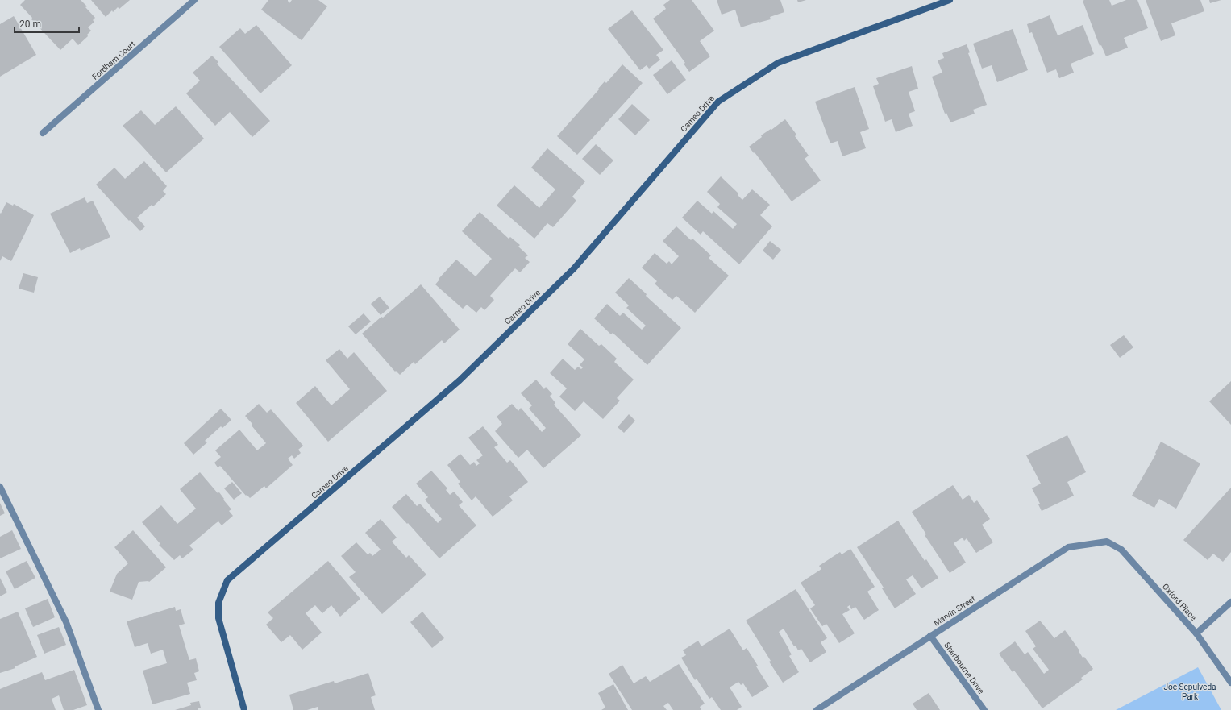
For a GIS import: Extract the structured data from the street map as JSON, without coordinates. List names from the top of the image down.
{
  "streets": {
    "street": [
      "Fordham Court",
      "Cameo Drive",
      "Oxford Place",
      "Marvin Street",
      "Sherbourne Drive"
    ]
  },
  "crossings": [
    ["Oxford Place", "Marvin Street"],
    ["Marvin Street", "Sherbourne Drive"]
  ],
  "parks": ["Joe Sepulveda Park"],
  "scale_bar": "20 m"
}
